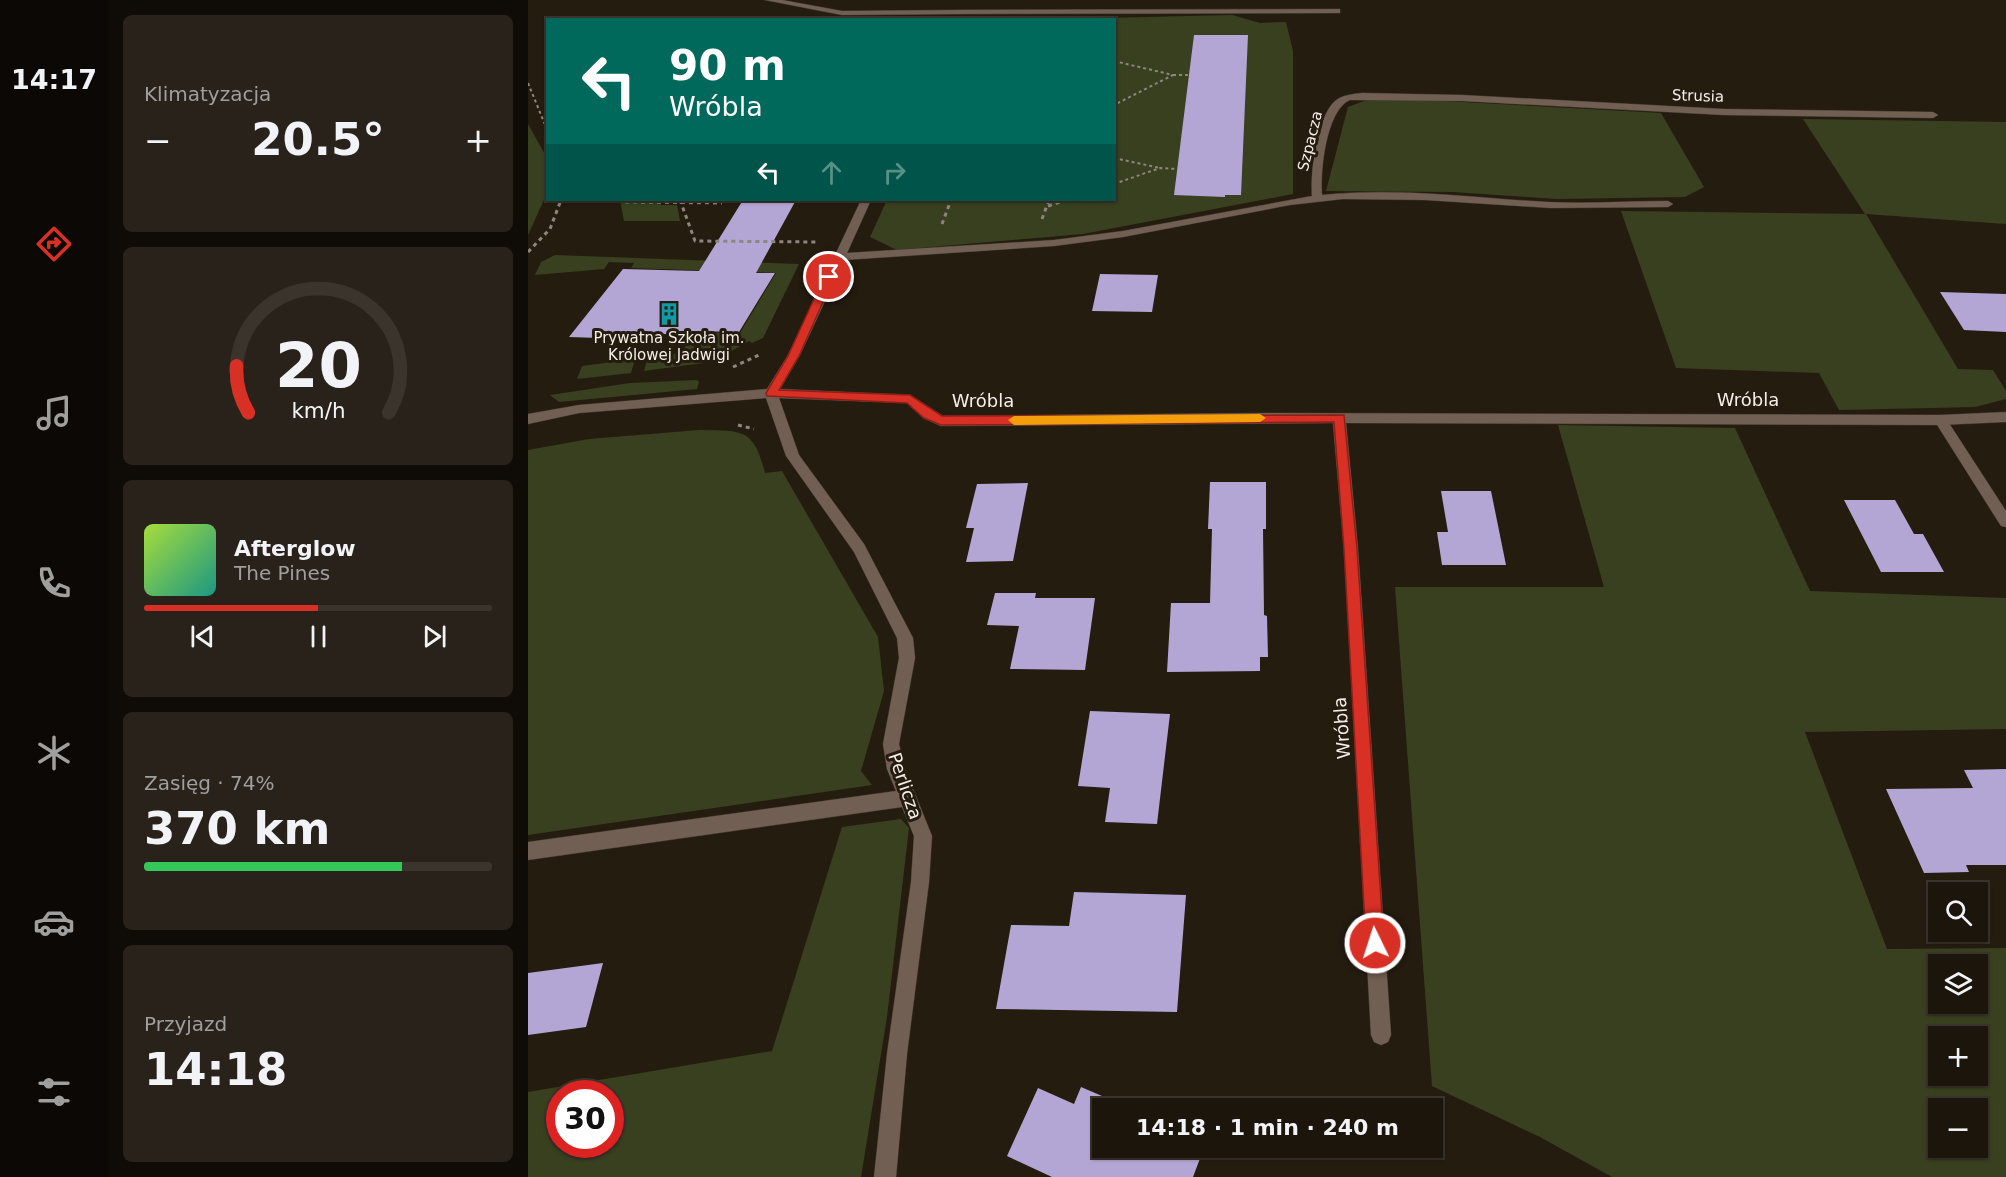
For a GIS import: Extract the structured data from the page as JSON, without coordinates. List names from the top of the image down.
{
  "streets": {
    "street": [
      "Strusia",
      "Szpacza",
      "Wróbla",
      "Perlicza"
    ]
  },
  "crossings": [
    ["Strusia", "Szpacza"],
    ["Wróbla", "Perlicza"]
  ],
  "places": {
    "building": ["Prywatna Szkoła im. Królowej Jadwigi"]
  },
  "page": {
    "tabs": "14:17",
    "tile": [
      "Klimatyzacja",
      ["Zasięg · 74%", "370 km"],
      ["Przyjazd", "14:18"]
    ],
    "turn": ["90 m", "Wróbla"],
    "heat": ["−", "20.5°", "+"],
    "song": ["Afterglow", "The Pines"],
    "map_buttons": ["+", "−"],
    "limit": "30",
    "trip": "14:18 · 1 min · 240 m",
    "gauge": ["20", "km/h"]
  }
}
